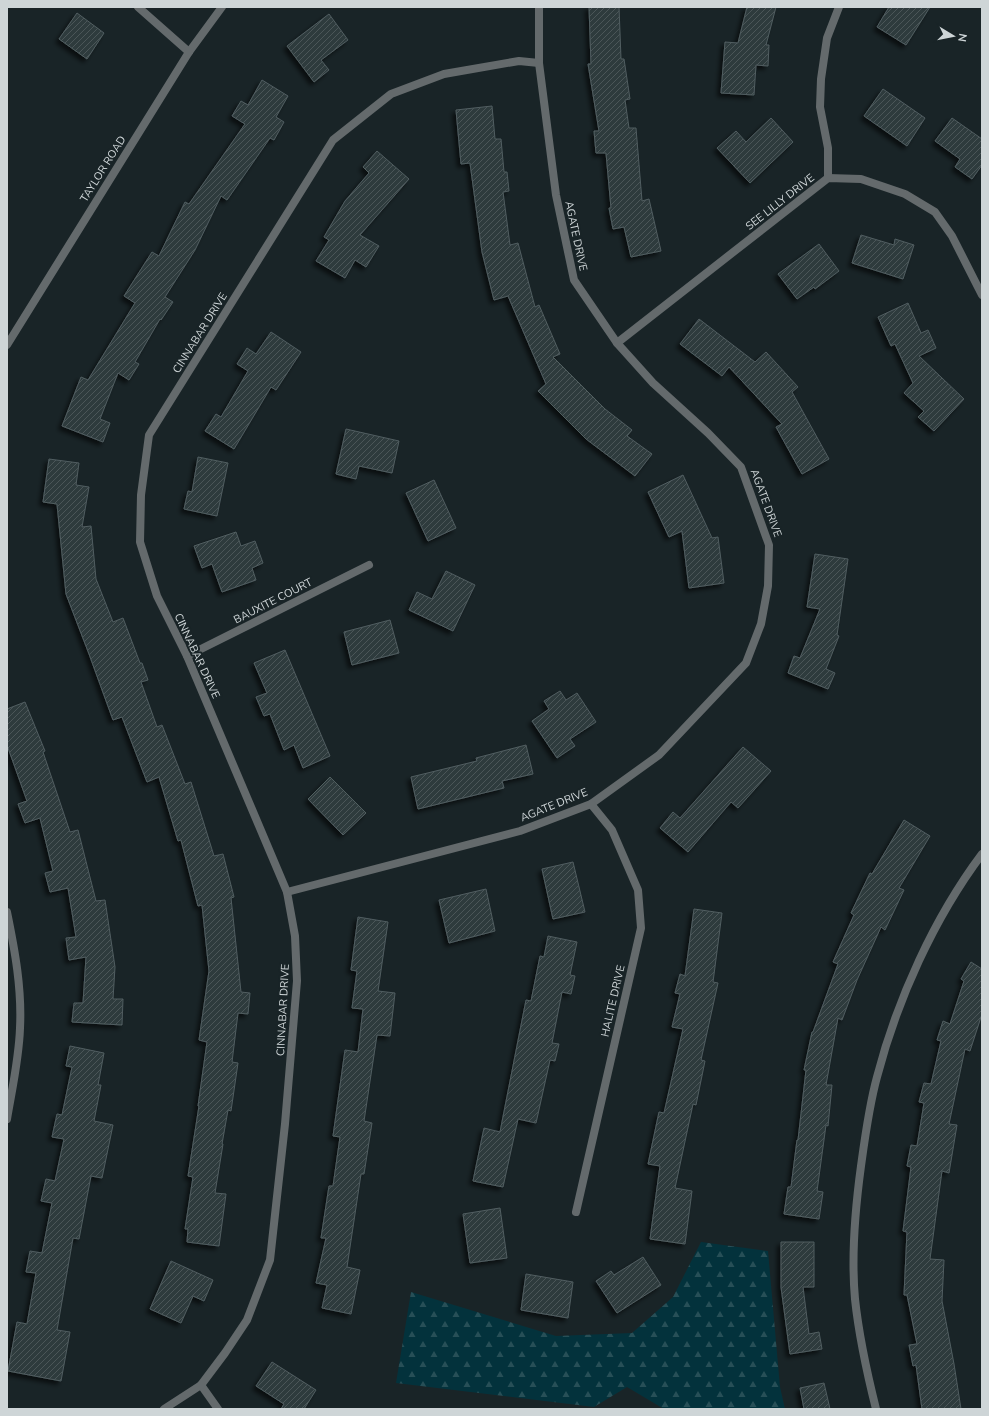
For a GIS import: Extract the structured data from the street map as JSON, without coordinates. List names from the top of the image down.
{
  "streets": {
    "street": [
      "TAYLOR ROAD",
      "SEE LILLY DRIVE",
      "AGATE DRIVE",
      "CINNABAR DRIVE",
      "BAUXITE COURT",
      "HALITE DRIVE"
    ]
  },
  "crossings": [
    ["SEE LILLY DRIVE", "AGATE DRIVE"],
    ["AGATE DRIVE", "CINNABAR DRIVE"],
    ["AGATE DRIVE", "HALITE DRIVE"],
    ["CINNABAR DRIVE", "BAUXITE COURT"]
  ],
  "north": "right"
}
